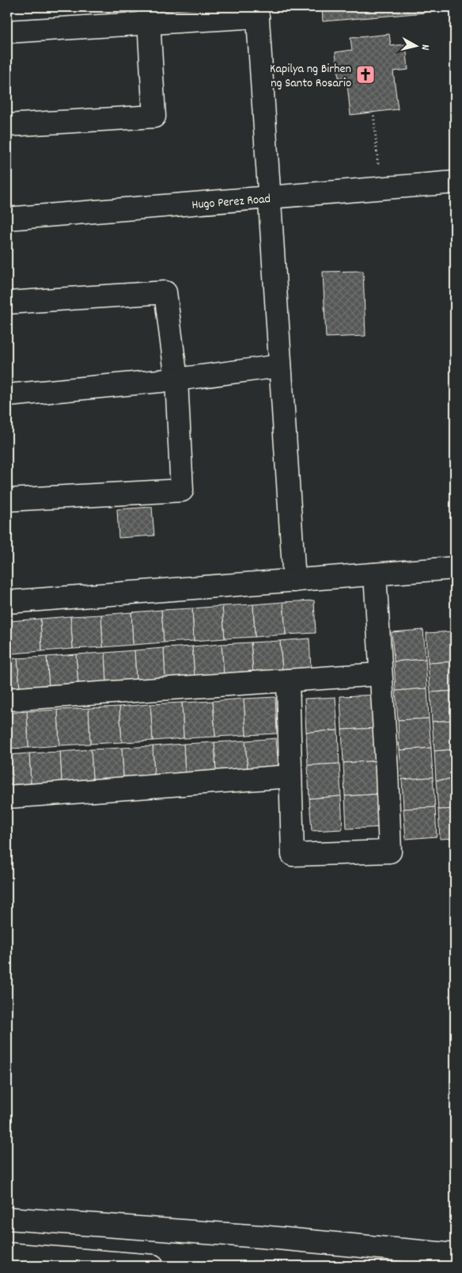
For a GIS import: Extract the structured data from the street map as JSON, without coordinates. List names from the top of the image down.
{
  "streets": {
    "street": ["Hugo Perez Road"]
  },
  "places": {
    "church": ["Kapilya ng Birhen ng Santo Rosario"]
  },
  "north": "right"
}
